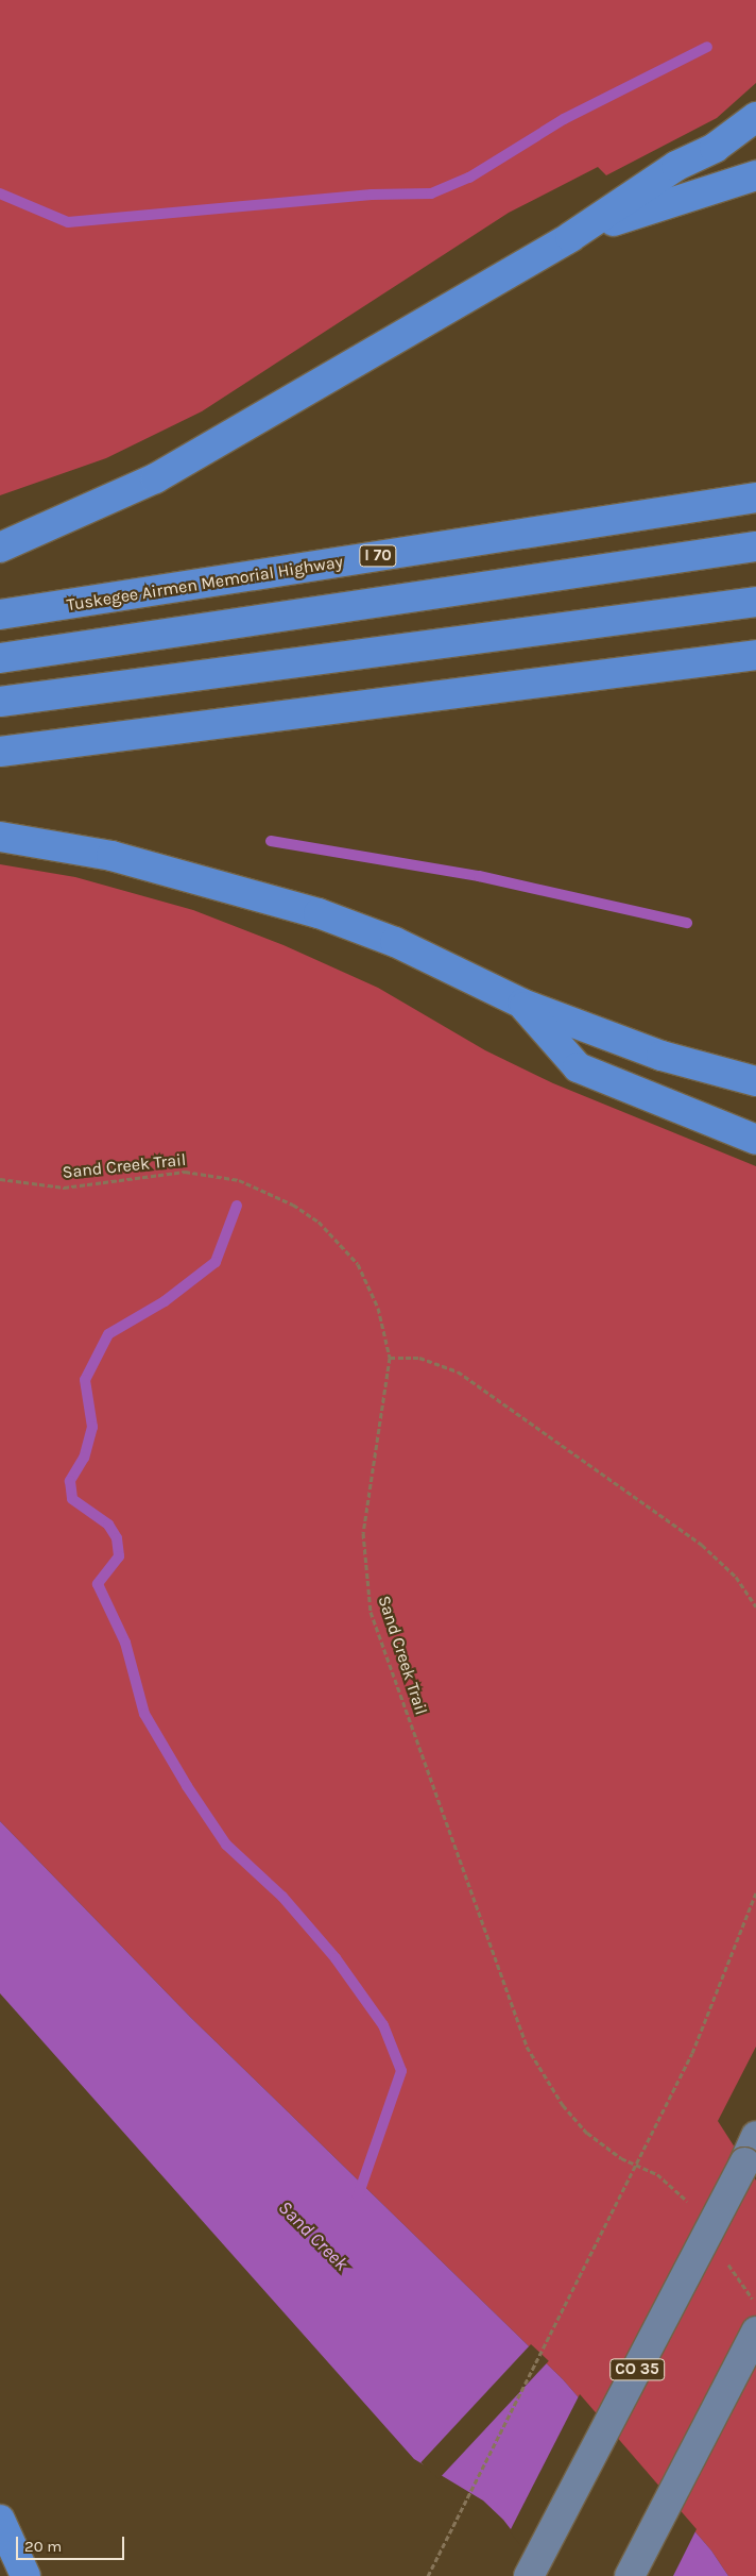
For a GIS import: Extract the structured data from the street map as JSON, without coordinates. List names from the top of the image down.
{
  "streets": {
    "highway": ["I 70", "Tuskegee Airmen Memorial Highway"],
    "main road": ["CO 35"],
    "path": ["Sand Creek Trail"]
  },
  "water": ["Sand Creek"],
  "scale_bar": "20 m"
}
